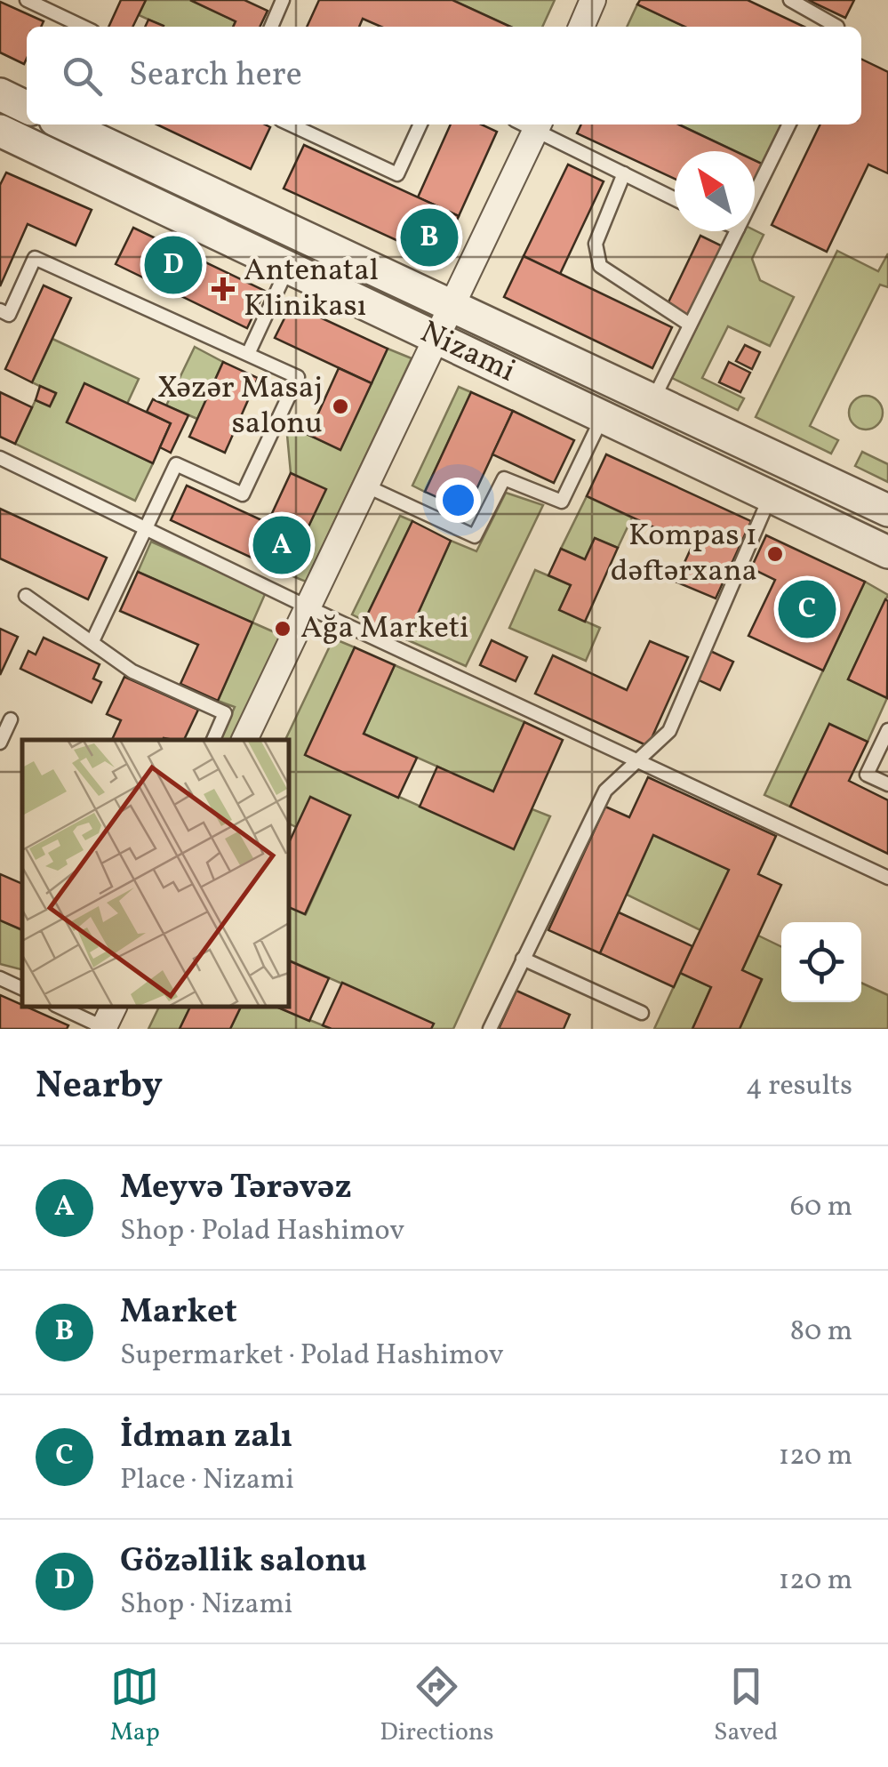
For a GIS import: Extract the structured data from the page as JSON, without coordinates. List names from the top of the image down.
{
  "streets": {
    "street": ["Nizami"]
  },
  "places": {
    "health": ["Antenatal Klinikası"],
    "other": ["Xəzər Masaj salonu", "Kompas 1 dəftərxana", "Ağa Marketi"]
  },
  "north": "top left",
  "page": {
    "search": "Search here",
    "pins": [
      "B",
      "D",
      "A",
      "C"
    ],
    "heading": ["Nearby", "4 results"],
    "list": [
      {
        "mark": "A",
        "name": "Meyvə Tərəvəz",
        "note": "Shop · Polad Hashimov",
        "value": "60 m"
      },
      {
        "mark": "B",
        "name": "Market",
        "note": "Supermarket · Polad Hashimov",
        "value": "80 m"
      },
      {
        "mark": "C",
        "name": "İdman zalı",
        "note": "Place · Nizami",
        "value": "120 m"
      },
      {
        "mark": "D",
        "name": "Gözəllik salonu",
        "note": "Shop · Nizami",
        "value": "120 m"
      }
    ],
    "nav": ["Map", "Directions", "Saved"]
  }
}
